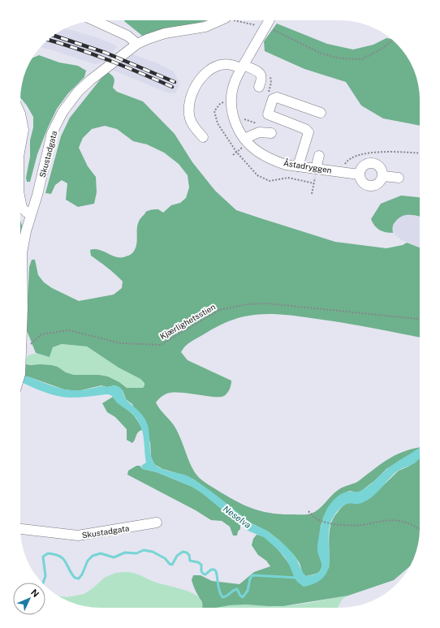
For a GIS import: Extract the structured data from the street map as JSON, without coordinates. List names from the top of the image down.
{
  "streets": {
    "street": ["Skustadgata", "Åstadryggen"],
    "path": ["Kjærlighetsstien"]
  },
  "crossings": [
    ["Skustadgata", "Kjærlighetsstien"]
  ],
  "water": ["Neselva"],
  "north": "top right"
}
